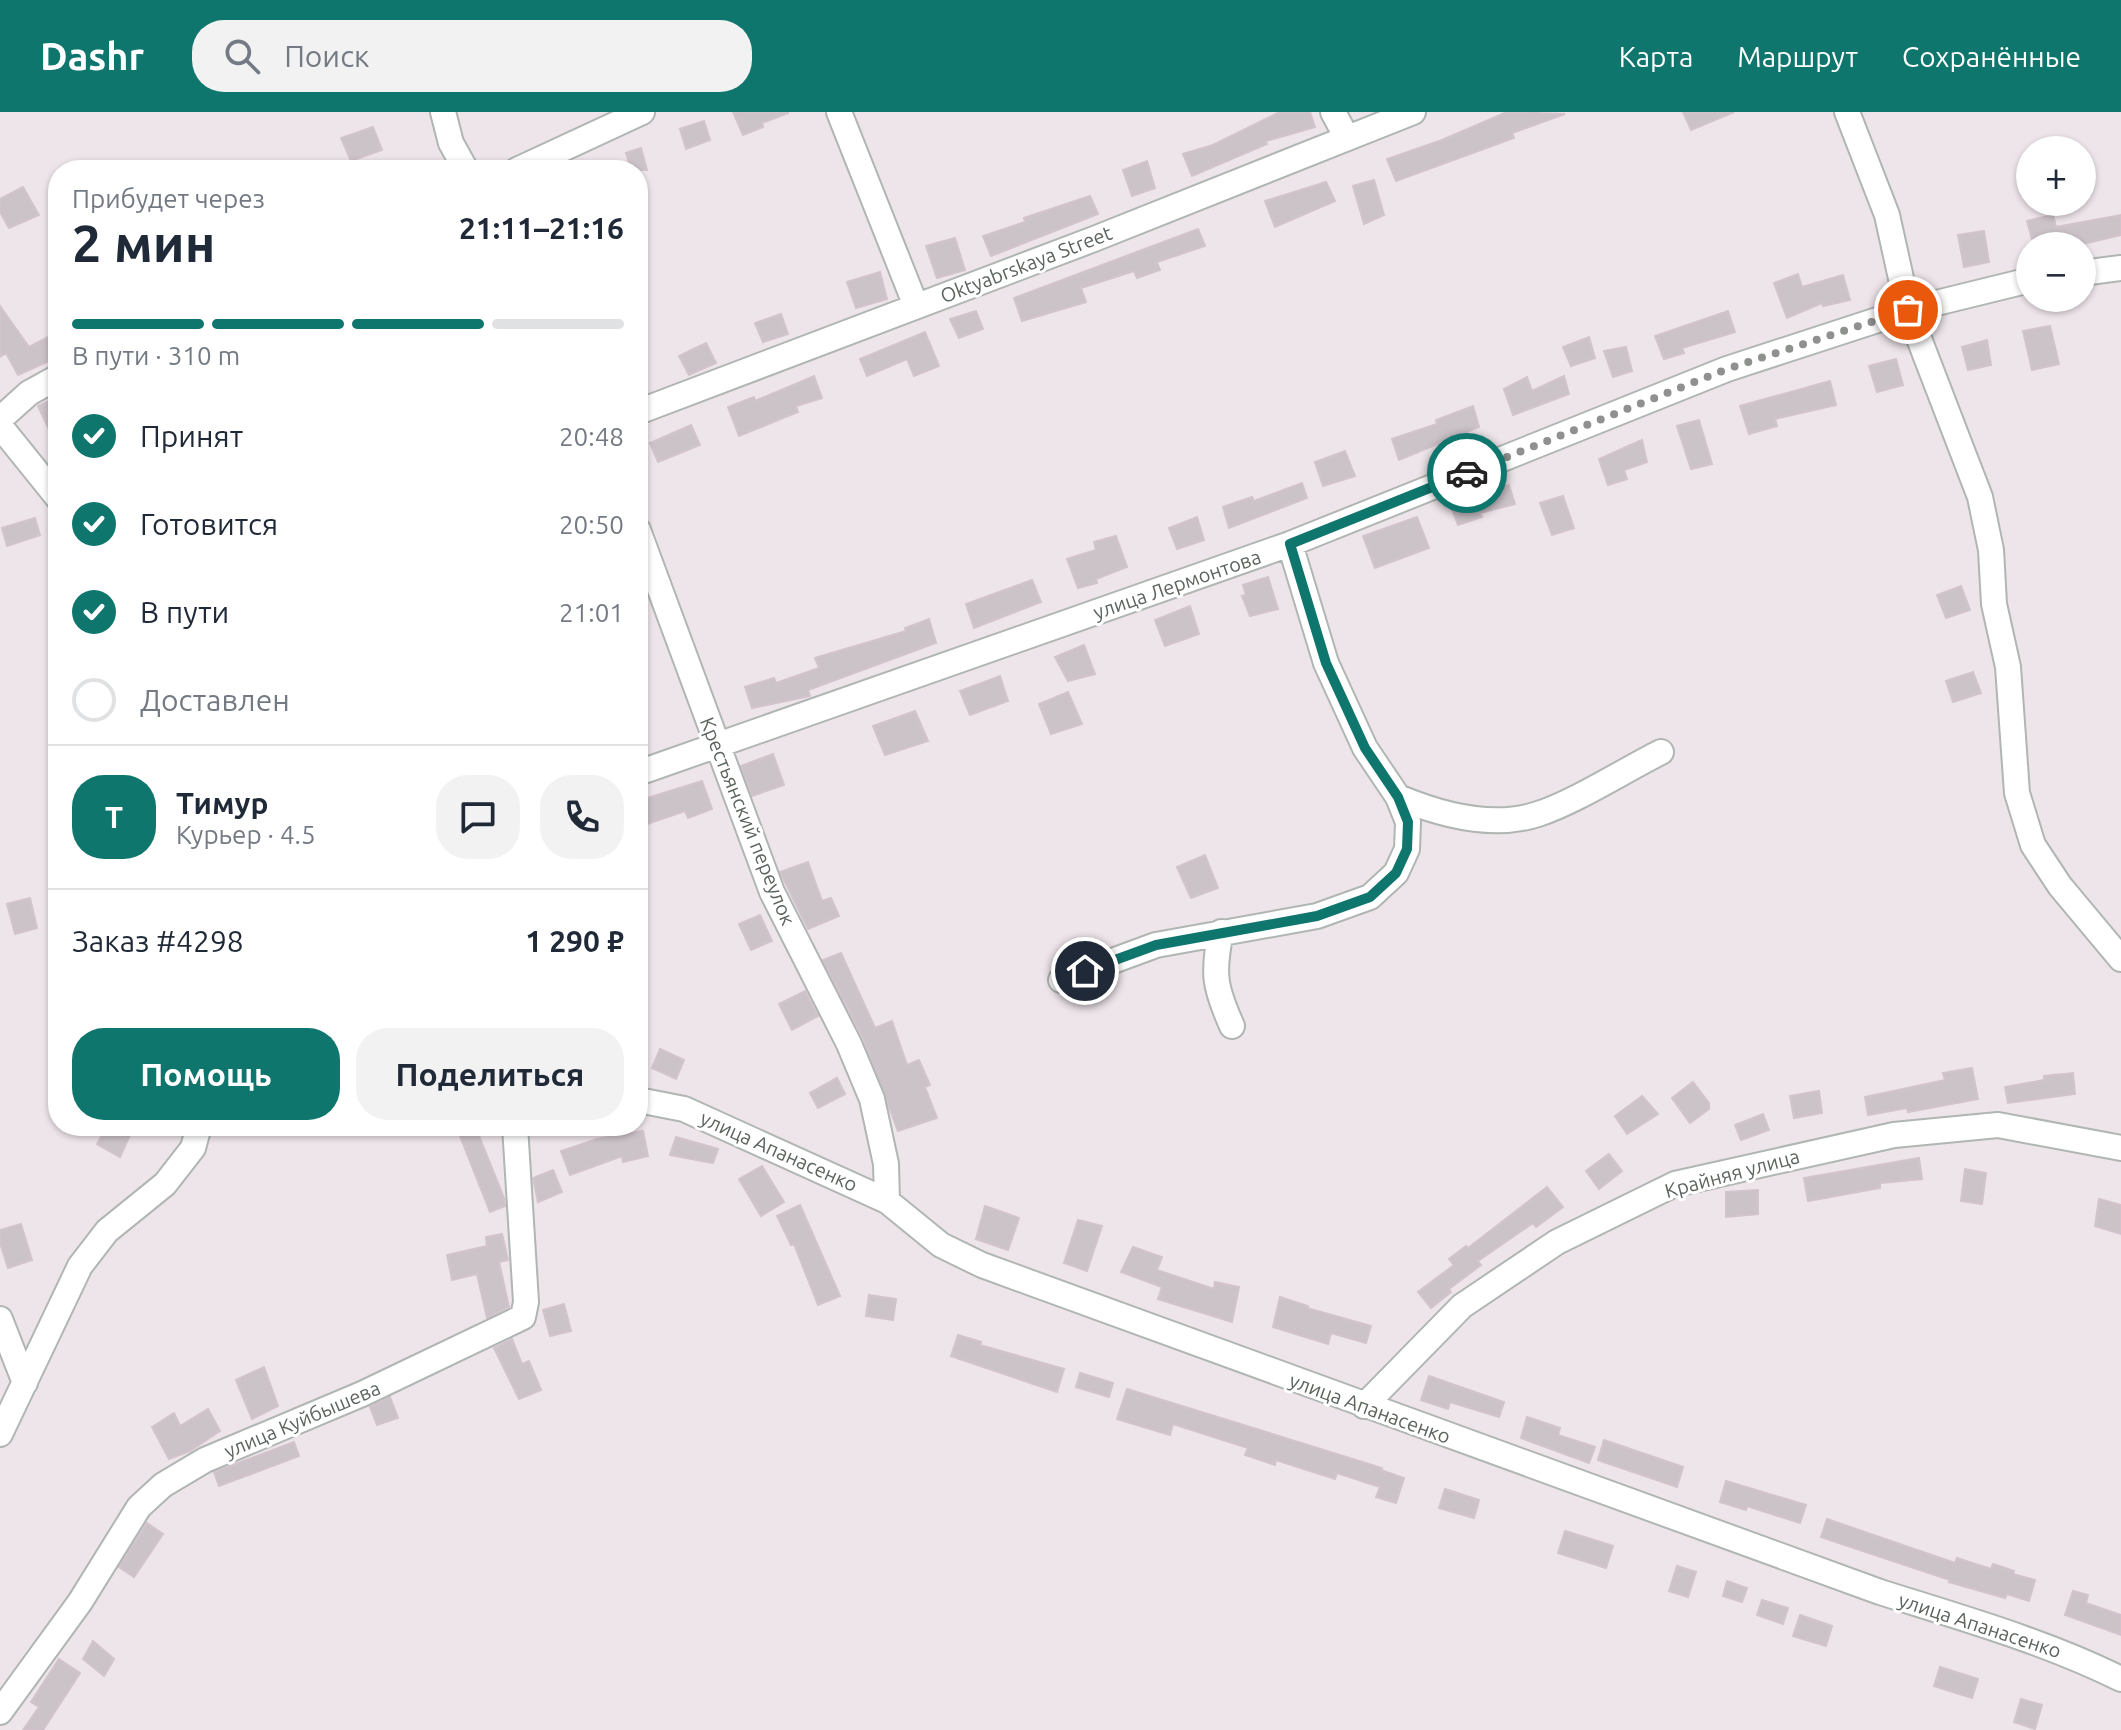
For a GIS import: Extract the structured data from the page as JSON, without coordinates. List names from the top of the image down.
{
  "streets": {
    "street": [
      "Oktyabrskaya Street",
      "улица Лермонтова",
      "Крестьянский переулок",
      "улица Апанасенко",
      "Крайняя улица",
      "улица Куйбышева"
    ]
  },
  "crossings": [
    ["улица Лермонтова", "Крестьянский переулок"],
    ["Крестьянский переулок", "улица Апанасенко"],
    ["улица Апанасенко", "Крайняя улица"]
  ],
  "page": {
    "header": "Dashr",
    "search": "Поиск",
    "nav": ["Карта", "Маршрут", "Сохранённые"],
    "map_buttons": ["+", "−"],
    "heading": ["2 мин", "Прибудет через", "21:11–21:16"],
    "panel": [
      "Тимур",
      "Курьер · 4.5",
      "Заказ #4298",
      "1 290 ₽"
    ],
    "bar": "В пути · 310 m",
    "list": [
      ["Принят", "20:48"],
      ["Готовится", "20:50"],
      ["В пути", "21:01"],
      "Доставлен"
    ],
    "round": "Т",
    "buttons": ["Помощь", "Поделиться"]
  }
}
